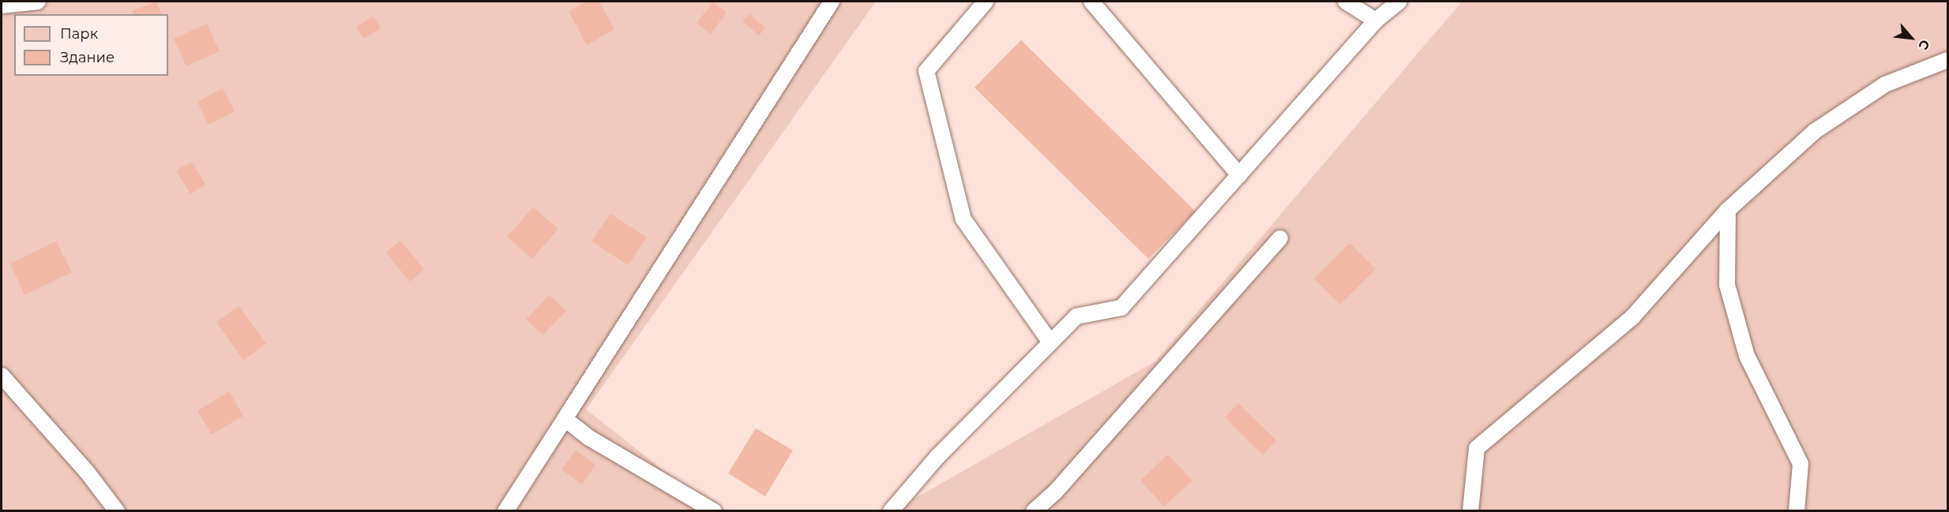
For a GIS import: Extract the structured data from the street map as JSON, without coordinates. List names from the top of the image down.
{
  "legend": ["Парк", "Здание"],
  "north": "bottom right"
}
